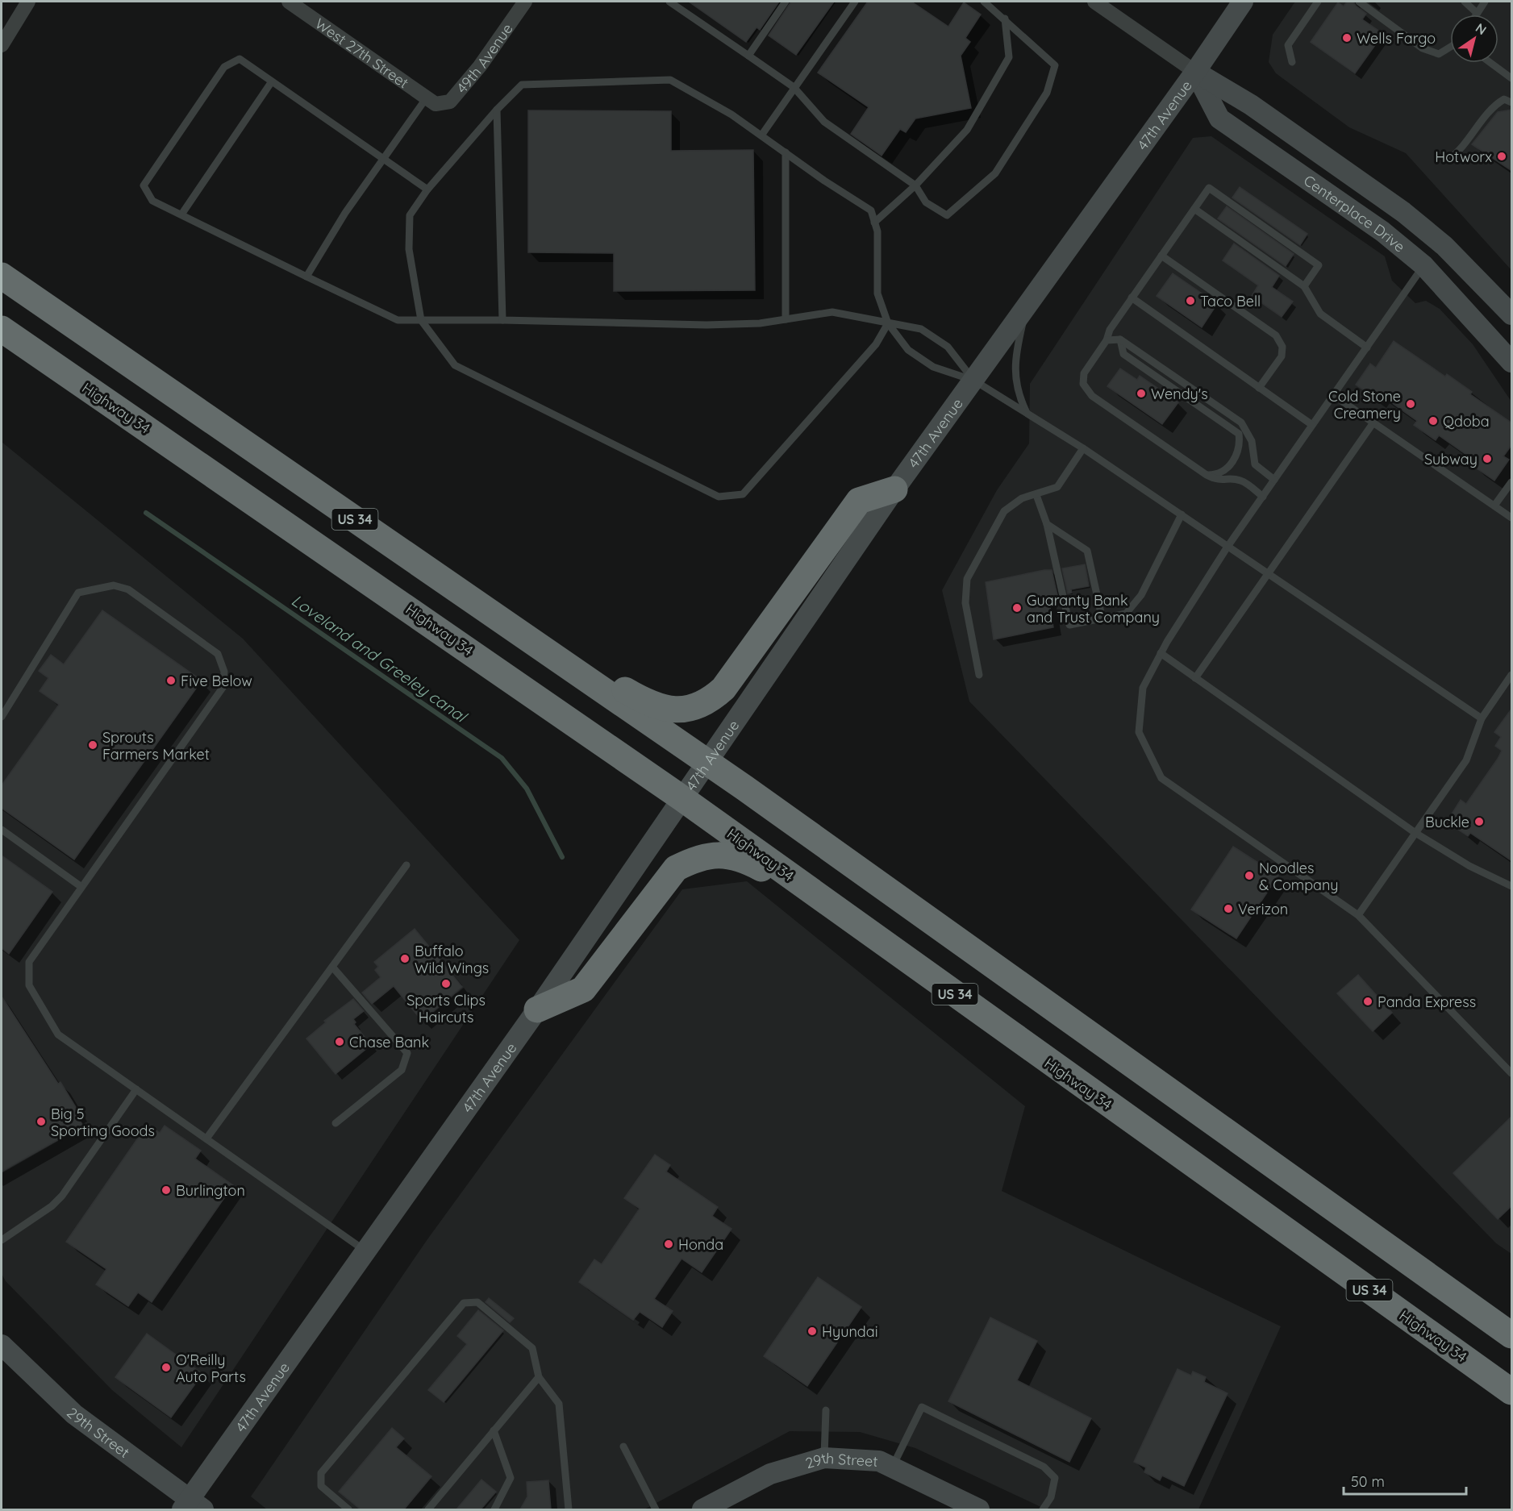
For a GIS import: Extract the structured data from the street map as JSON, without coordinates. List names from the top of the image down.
{
  "streets": {
    "highway": ["Highway 34", "US 34"],
    "main road": ["47th Avenue", "Centerplace Drive", "29th Street"],
    "street": ["West 27th Street", "49th Avenue"]
  },
  "crossings": [
    ["West 27th Street", "49th Avenue"],
    ["47th Avenue", "Centerplace Drive"],
    ["47th Avenue", "Highway 34"],
    ["47th Avenue", "US 34"],
    ["47th Avenue", "29th Street"]
  ],
  "water": ["Loveland and Greeley canal"],
  "places": [
    "Wells Fargo",
    "Hotworx",
    "Taco Bell",
    "Wendy's",
    "Cold Stone Creamery",
    "Qdoba",
    "Subway",
    "Guaranty Bank and Trust Company",
    "Five Below",
    "Sprouts Farmers Market",
    "Buckle",
    "Noodles & Company",
    "Verizon",
    "Buffalo Wild Wings",
    "Sports Clips Haircuts",
    "Panda Express",
    "Chase Bank",
    "Big 5 Sporting Goods",
    "Burlington",
    "Honda",
    "Hyundai",
    "O'Reilly Auto Parts"
  ],
  "scale_bar": "50 m",
  "north": "top right"
}
